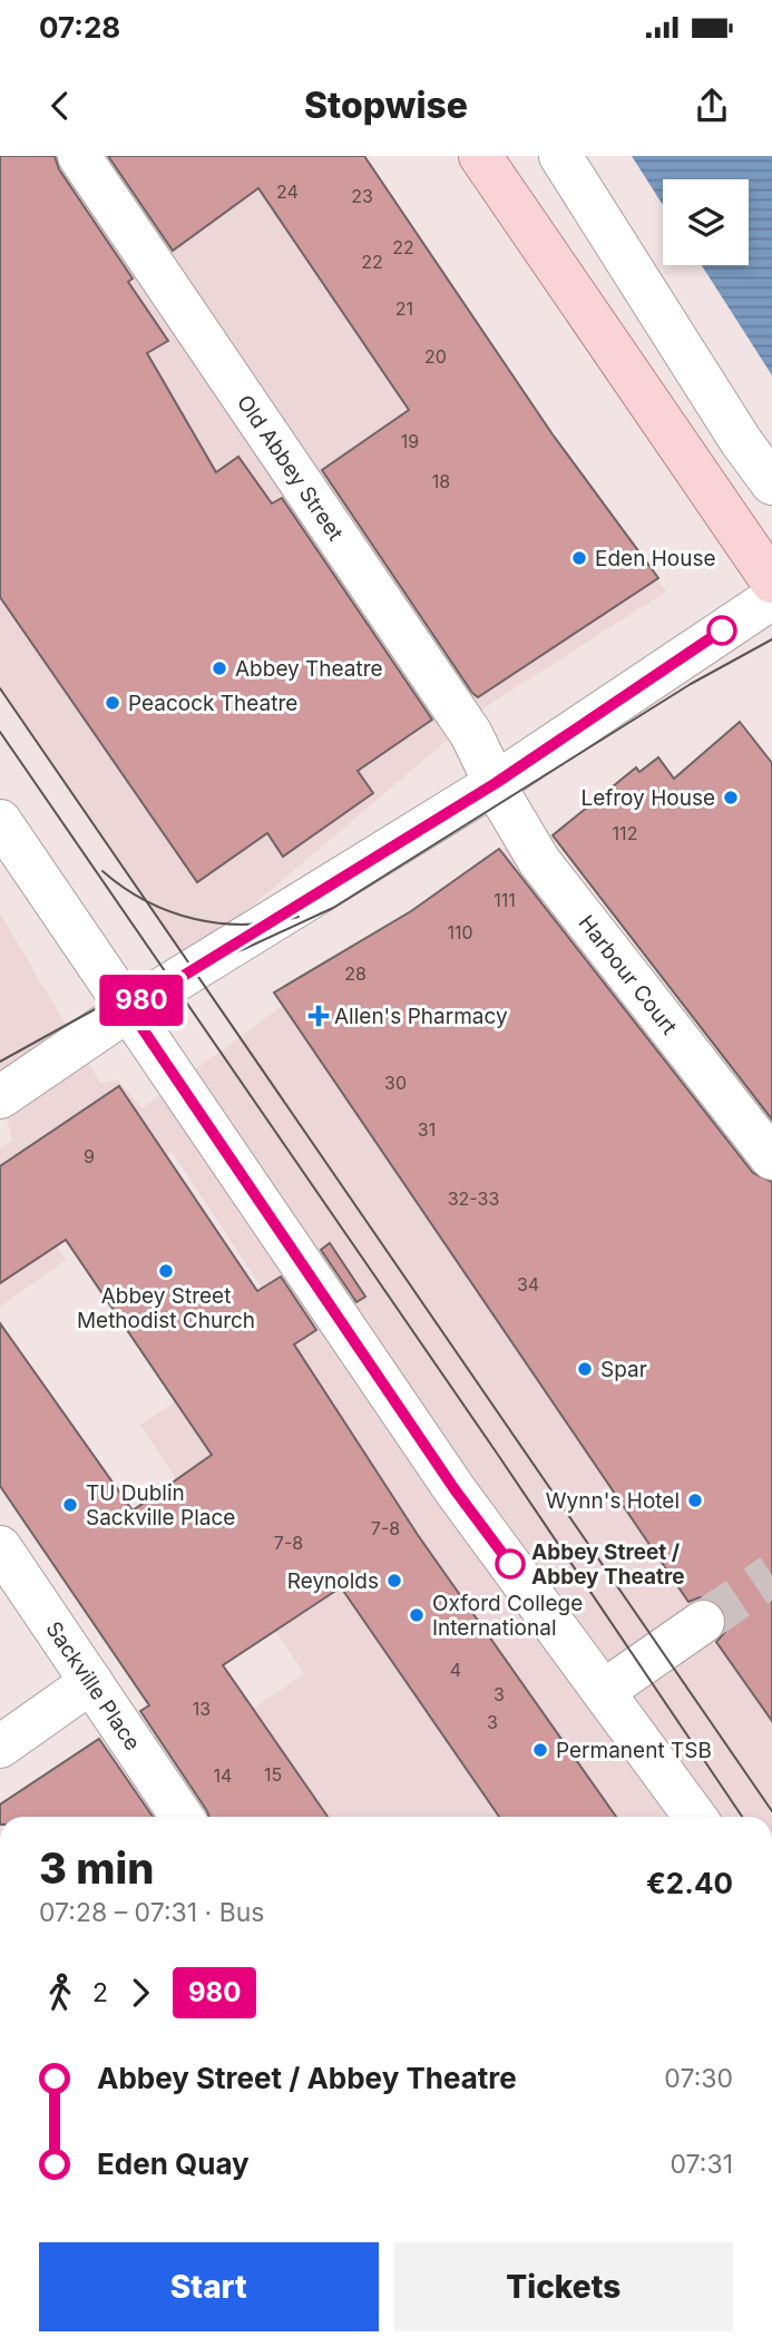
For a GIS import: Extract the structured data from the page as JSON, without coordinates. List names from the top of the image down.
{
  "streets": {
    "street": ["Old Abbey Street", "Harbour Court", "Sackville Place"]
  },
  "crossings": [
    ["Old Abbey Street", "Harbour Court"]
  ],
  "places": {
    "other": [
      "Eden House",
      "Abbey Theatre",
      "Peacock Theatre",
      "Lefroy House",
      "Abbey Street Methodist Church",
      "Spar",
      "Wynn's Hotel",
      "TU Dublin Sackville Place",
      "Abbey Street / Abbey Theatre",
      "Reynolds",
      "Oxford College International",
      "Permanent TSB"
    ],
    "health": ["Allen's Pharmacy"]
  },
  "lines": ["bus line 980"],
  "house_numbers": [
    "24",
    "23",
    "22",
    "22",
    "21",
    "20",
    "19",
    "18",
    "112",
    "111",
    "110",
    "28",
    "30",
    "31",
    "9",
    "32-33",
    "34",
    "7-8",
    "7-8",
    "4",
    "3",
    "13",
    "3",
    "15",
    "14"
  ],
  "page": {
    "status": "07:28",
    "header": "Stopwise",
    "on_map": "980",
    "heading": ["3 min", "07:28 – 07:31 · Bus", "€2.40"],
    "legs": ["2", "980"],
    "list": [
      {
        "name": "Abbey Street / Abbey Theatre",
        "value": "07:30"
      },
      {
        "name": "Eden Quay",
        "value": "07:31"
      }
    ],
    "buttons": ["Start", "Tickets"]
  }
}
